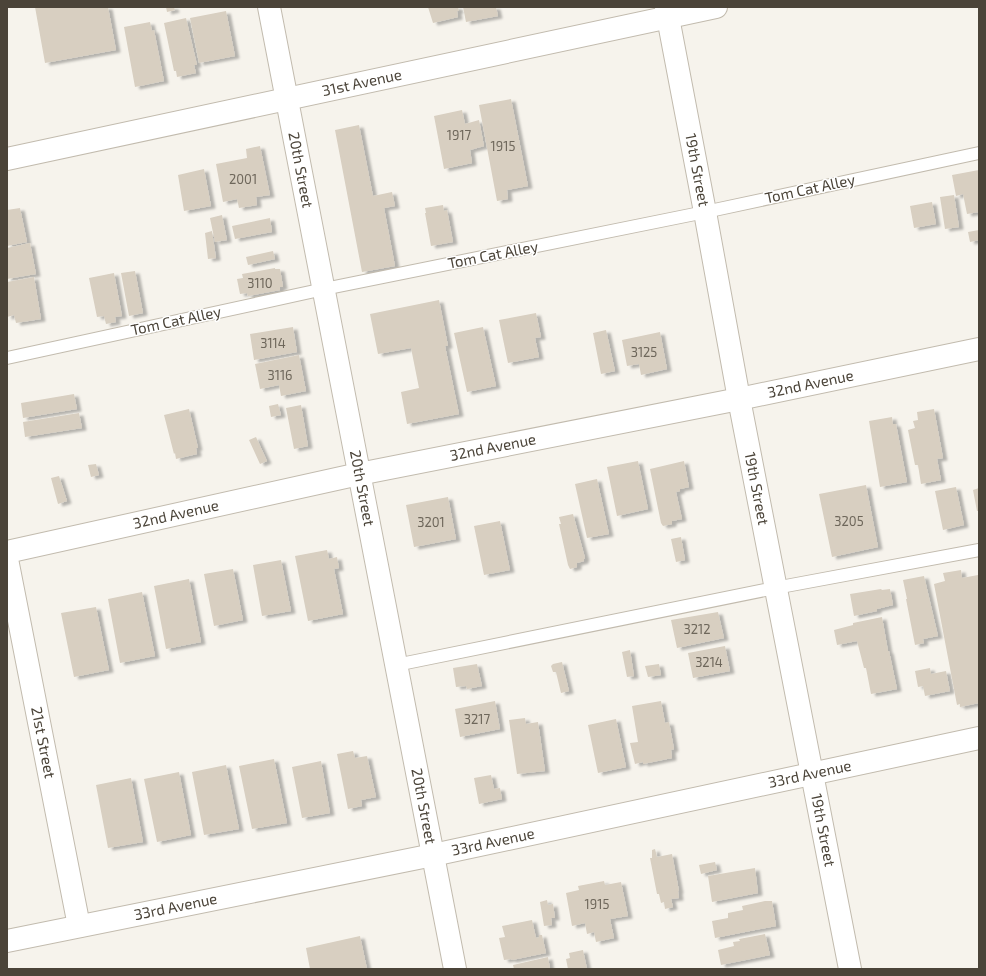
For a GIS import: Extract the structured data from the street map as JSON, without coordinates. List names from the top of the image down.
{
  "streets": {
    "street": [
      "31st Avenue",
      "20th Street",
      "19th Street",
      "32nd Avenue",
      "21st Street",
      "33rd Avenue"
    ],
    "lane": ["Tom Cat Alley"]
  },
  "crossings": [
    ["31st Avenue", "20th Street"],
    ["31st Avenue", "19th Street"],
    ["20th Street", "Tom Cat Alley"],
    ["20th Street", "32nd Avenue"],
    ["20th Street", "33rd Avenue"],
    ["19th Street", "Tom Cat Alley"],
    ["19th Street", "32nd Avenue"],
    ["19th Street", "33rd Avenue"],
    ["21st Street", "33rd Avenue"]
  ],
  "house_numbers": [
    "1917",
    "1915",
    "2001",
    "3110",
    "3114",
    "3125",
    "3116",
    "3205",
    "3201",
    "3212",
    "3214",
    "3217",
    "1915"
  ]
}
